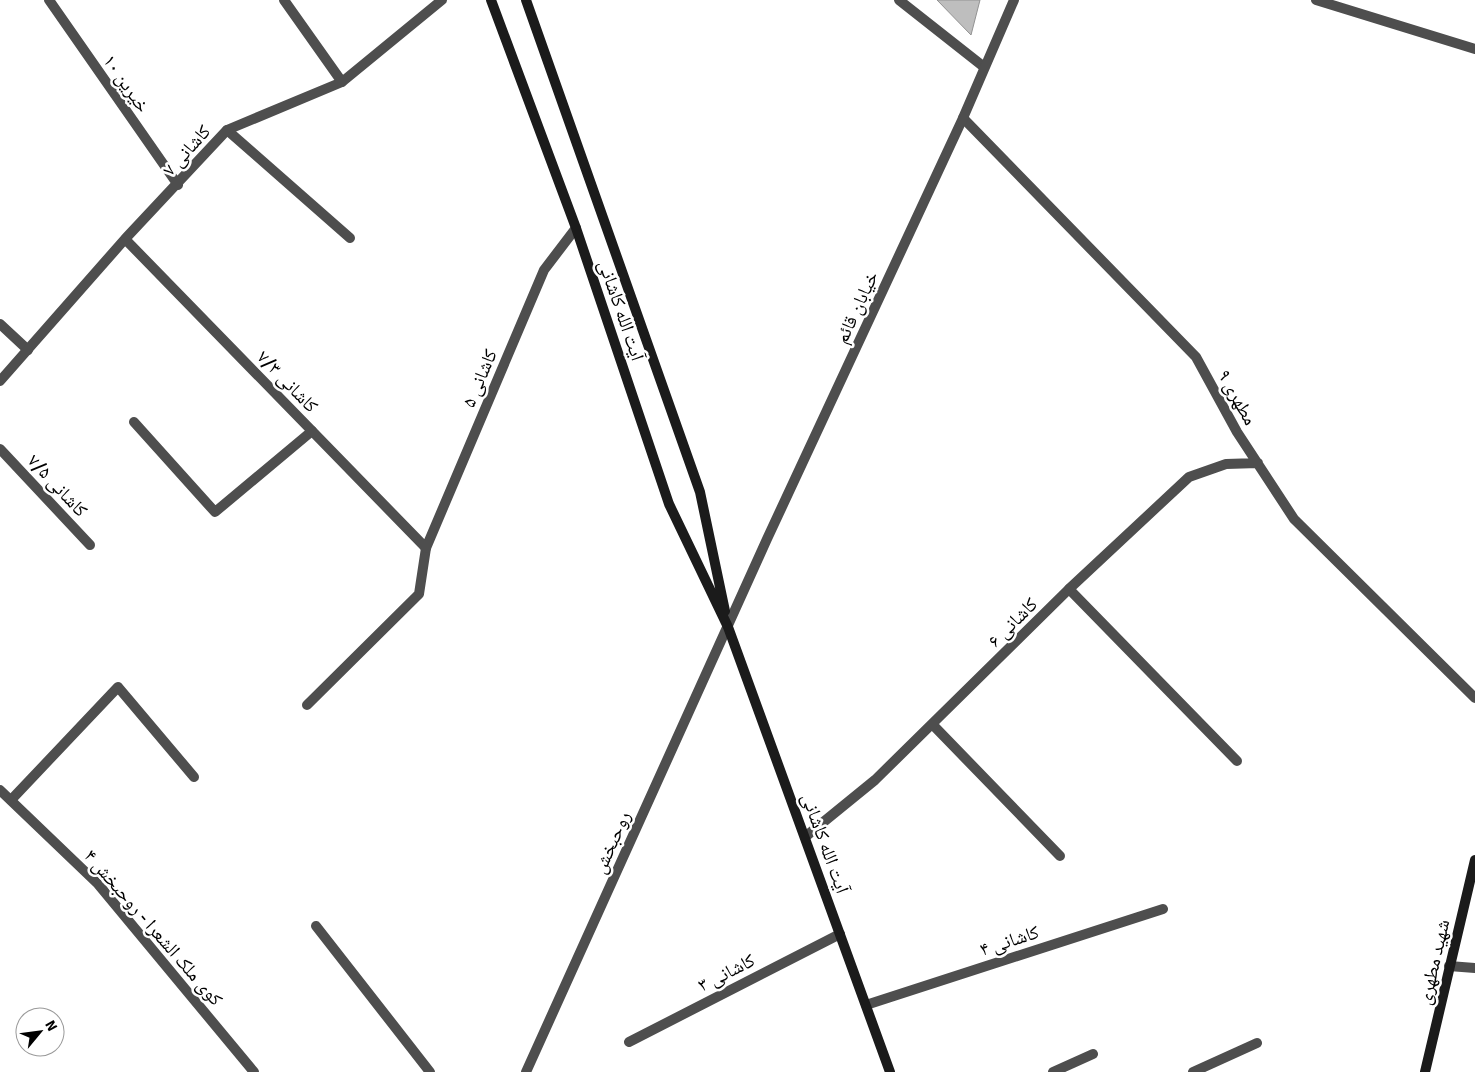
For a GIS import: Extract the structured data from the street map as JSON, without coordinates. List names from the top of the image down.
{
  "streets": {
    "main road": ["آیت الله کاشانی", "شهید مطهری"],
    "street": [
      "خیرین ۱۰",
      "کاشانی ۷",
      "خیابان قائم",
      "کاشانی ۵",
      "کاشانی ۷/۳",
      "مطهری ۹",
      "کاشانی ۷/۵",
      "کاشانی ۶",
      "روحبخش",
      "کوی ملک الشعرا - روحبخش ۴",
      "کاشانی ۴",
      "کاشانی ۳"
    ]
  },
  "crossings": [
    ["خیرین ۱۰", "کاشانی ۷"],
    ["کاشانی ۷", "کاشانی ۷/۳"],
    ["خیابان قائم", "آیت الله کاشانی"],
    ["خیابان قائم", "مطهری ۹"],
    ["خیابان قائم", "روحبخش"],
    ["آیت الله کاشانی", "کاشانی ۵"],
    ["آیت الله کاشانی", "کاشانی ۶"],
    ["آیت الله کاشانی", "روحبخش"],
    ["آیت الله کاشانی", "کاشانی ۴"],
    ["آیت الله کاشانی", "کاشانی ۳"],
    ["کاشانی ۵", "کاشانی ۷/۳"],
    ["مطهری ۹", "کاشانی ۶"]
  ],
  "north": "top right"
}
